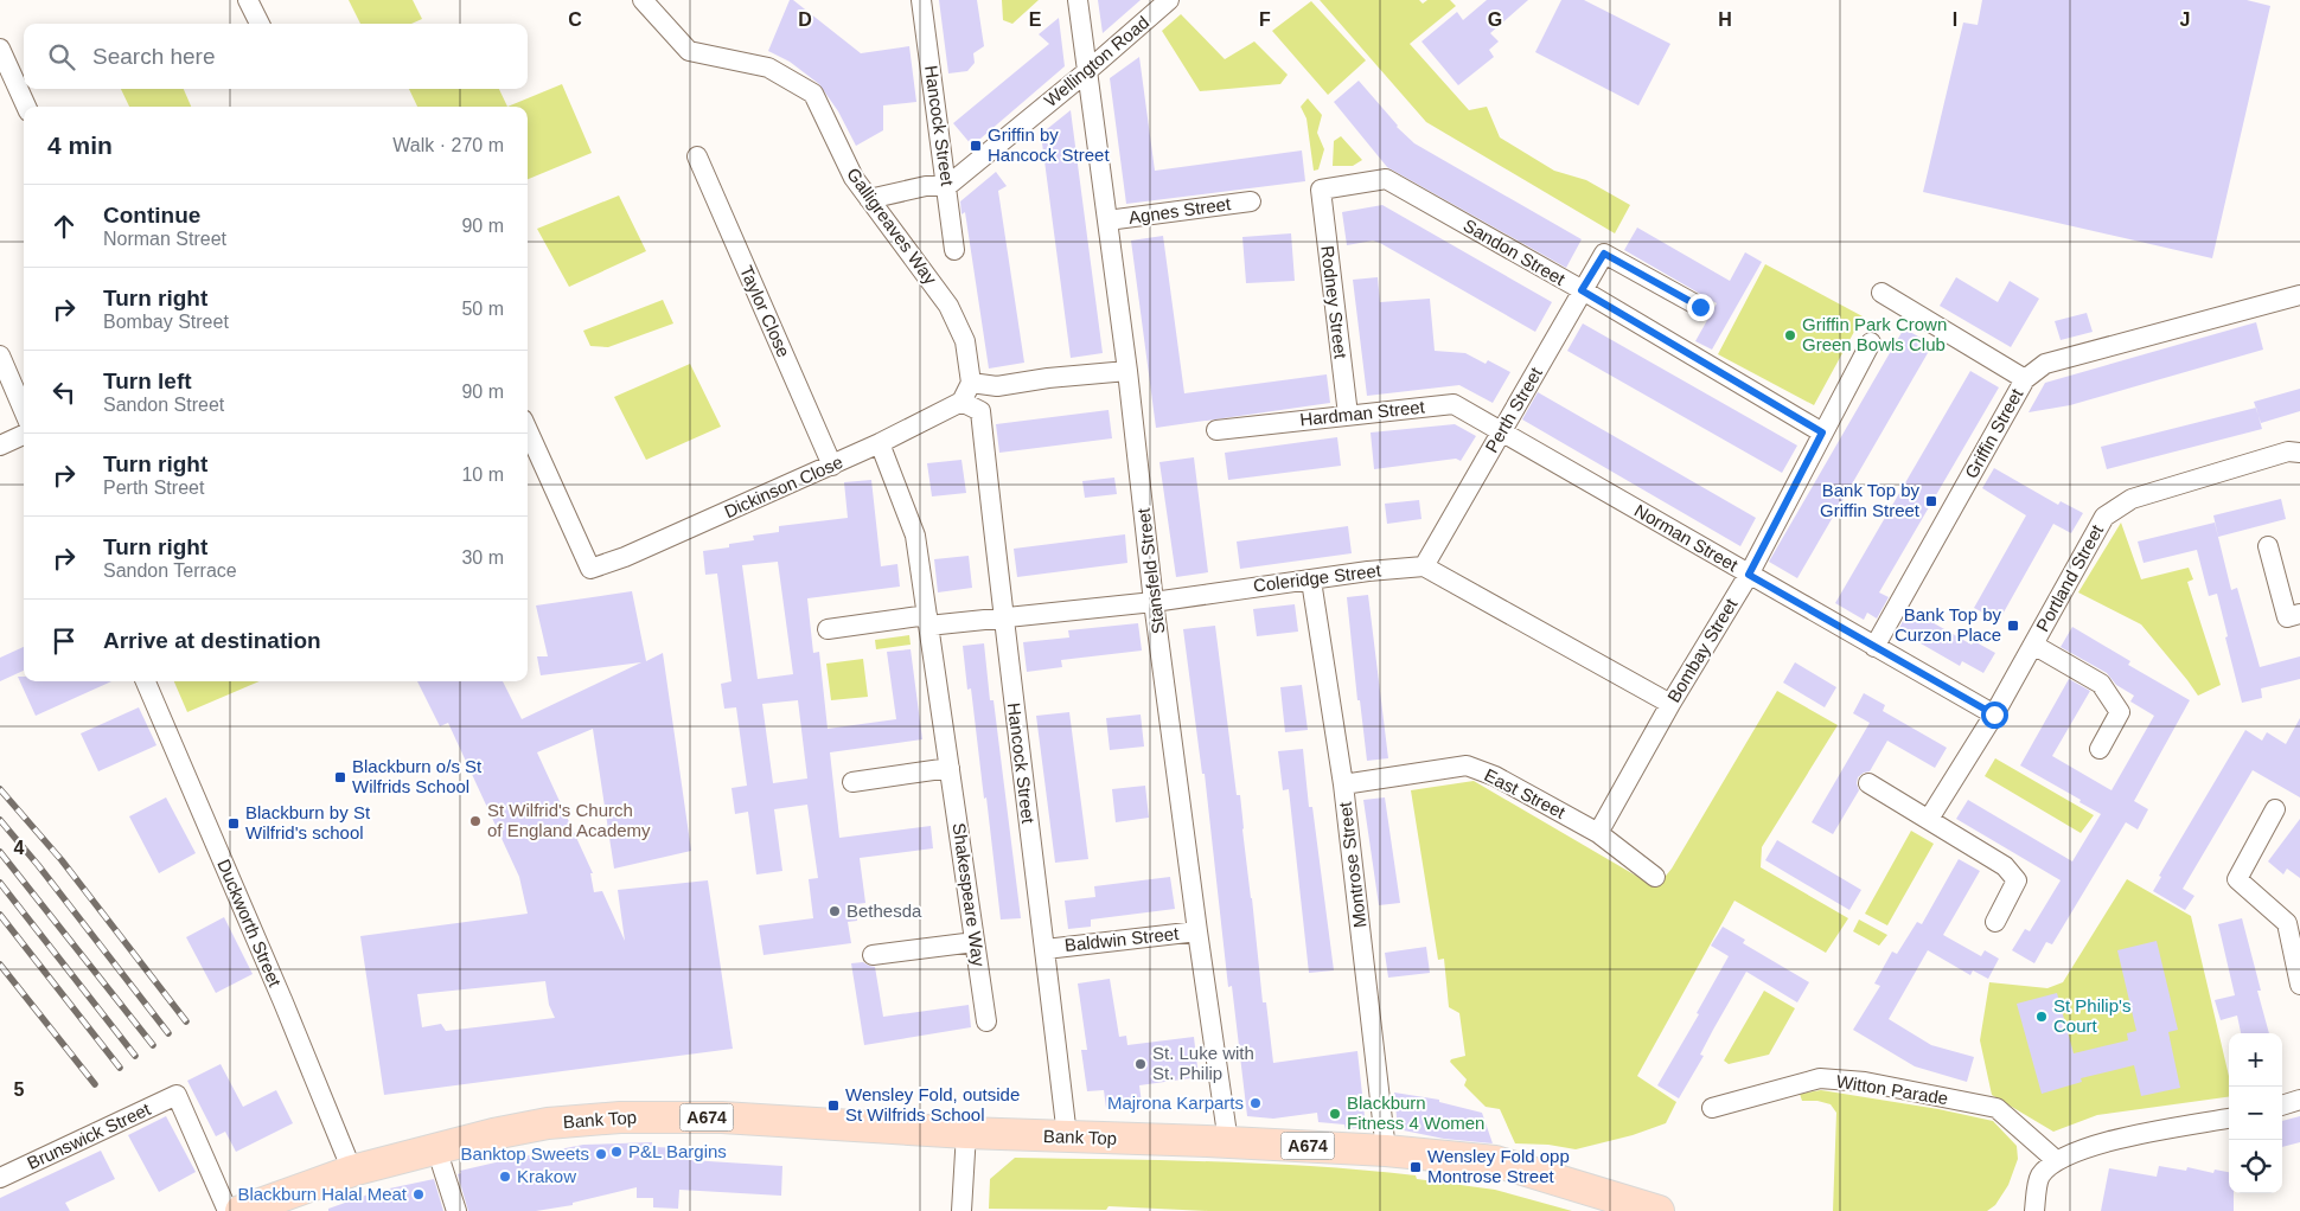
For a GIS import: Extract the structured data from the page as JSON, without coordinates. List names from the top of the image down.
{
  "streets": {
    "main road": ["A674", "Bank Top"],
    "street": [
      "Wellington Road",
      "Hancock Street",
      "Agnes Street",
      "Galligreaves Way",
      "Sandon Street",
      "Rodney Street",
      "Taylor Close",
      "Perth Street",
      "Hardman Street",
      "Griffin Street",
      "Dickinson Close",
      "Norman Street",
      "Stansfeld Street",
      "Coleridge Street",
      "Portland Street",
      "Bombay Street",
      "East Street",
      "Montrose Street",
      "Shakespeare Way",
      "Duckworth Street",
      "Baldwin Street",
      "Witton Parade",
      "Brunswick Street"
    ]
  },
  "crossings": [
    ["Wellington Road", "Hancock Street"],
    ["Wellington Road", "Stansfeld Street"],
    ["Hancock Street", "Dickinson Close"],
    ["Hancock Street", "Coleridge Street"],
    ["Hancock Street", "Baldwin Street"],
    ["Hancock Street", "Bank Top"],
    ["Agnes Street", "Stansfeld Street"],
    ["Sandon Street", "Rodney Street"],
    ["Sandon Street", "Perth Street"],
    ["Sandon Street", "Bombay Street"],
    ["Rodney Street", "Hardman Street"],
    ["Taylor Close", "Dickinson Close"],
    ["Perth Street", "Hardman Street"],
    ["Perth Street", "Norman Street"],
    ["Perth Street", "Coleridge Street"],
    ["Hardman Street", "Norman Street"],
    ["Griffin Street", "Norman Street"],
    ["Dickinson Close", "Shakespeare Way"],
    ["Norman Street", "Portland Street"],
    ["Norman Street", "Bombay Street"],
    ["Stansfeld Street", "Coleridge Street"],
    ["Stansfeld Street", "Baldwin Street"],
    ["Stansfeld Street", "Bank Top"],
    ["Coleridge Street", "Montrose Street"],
    ["Coleridge Street", "Shakespeare Way"],
    ["Bombay Street", "East Street"],
    ["East Street", "Montrose Street"],
    ["Montrose Street", "A674"],
    ["Montrose Street", "Bank Top"],
    ["Duckworth Street", "A674"],
    ["Duckworth Street", "Bank Top"],
    ["A674", "Bank Top"]
  ],
  "places": {
    "transit": [
      "Griffin by Hancock Street",
      "Bank Top by Griffin Street",
      "Bank Top by Curzon Place",
      "Blackburn o/s St Wilfrids School",
      "Blackburn by St Wilfrid's school",
      "Wensley Fold, outside St Wilfrids School",
      "Wensley Fold opp Montrose Street"
    ],
    "other": [
      "Griffin Park Crown Green Bowls Club",
      "St Wilfrid's Church of England Academy",
      "Bethesda",
      "St Philip's Court",
      "St. Luke with St. Philip",
      "Majrona Karparts",
      "Blackburn Fitness 4 Women",
      "P&L Bargins",
      "Banktop Sweets",
      "Krakow",
      "Blackburn Halal Meat"
    ]
  },
  "page": {
    "search": "Search here",
    "heading": ["4 min", "Walk · 270 m"],
    "list": [
      ["Continue", "Norman Street", "90 m"],
      ["Turn right", "Bombay Street", "50 m"],
      ["Turn left", "Sandon Street", "90 m"],
      ["Turn right", "Perth Street", "10 m"],
      ["Turn right", "Sandon Terrace", "30 m"],
      "Arrive at destination"
    ],
    "map_buttons": ["+", "−"]
  },
  "grid": {
    "columns": [
      "C",
      "D",
      "E",
      "F",
      "G",
      "H",
      "I",
      "J"
    ],
    "rows": ["4", "5"]
  }
}
